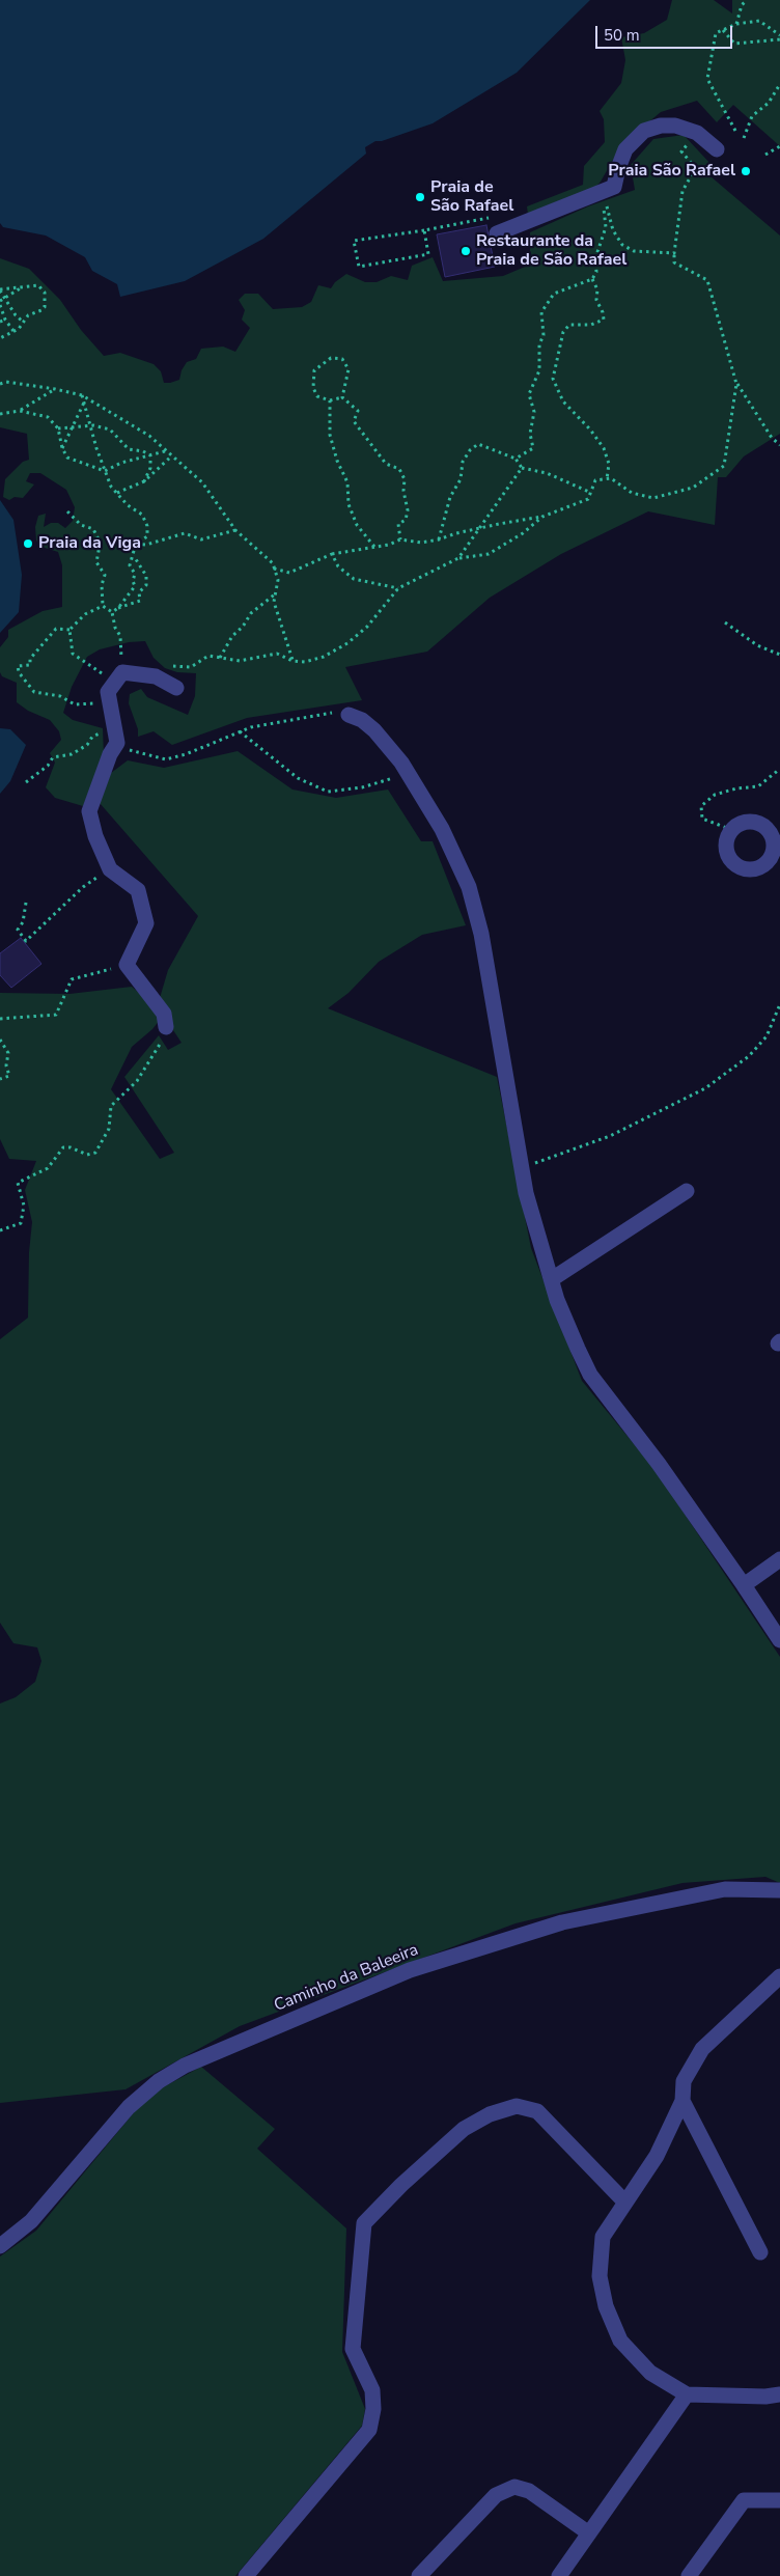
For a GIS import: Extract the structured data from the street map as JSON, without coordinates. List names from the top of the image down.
{
  "streets": {
    "street": ["Caminho da Baleeira"]
  },
  "places": [
    "Praia São Rafael",
    "Praia de São Rafael",
    "Restaurante da Praia de São Rafael",
    "Praia da Viga"
  ],
  "scale_bar": "50 m"
}
